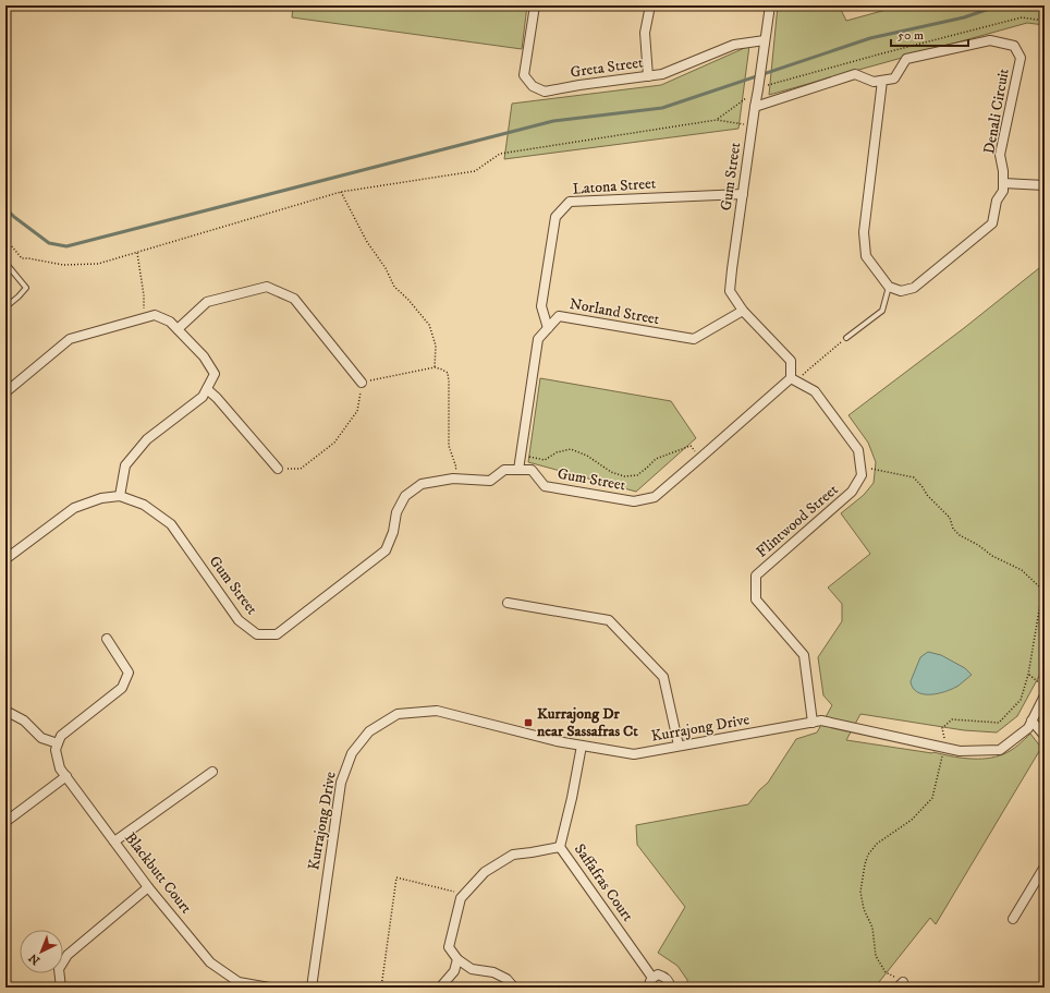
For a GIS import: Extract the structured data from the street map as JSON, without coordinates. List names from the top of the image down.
{
  "streets": {
    "street": [
      "Greta Street",
      "Denali Circuit",
      "Gum Street",
      "Latona Street",
      "Norland Street",
      "Flintwood Street",
      "Kurrajong Drive",
      "Blackbutt Court",
      "Saffafras Court"
    ]
  },
  "crossings": [
    ["Greta Street", "Gum Street"],
    ["Gum Street", "Latona Street"],
    ["Gum Street", "Norland Street"],
    ["Latona Street", "Norland Street"],
    ["Flintwood Street", "Kurrajong Drive"],
    ["Kurrajong Drive", "Saffafras Court"]
  ],
  "places": {
    "transit": ["Kurrajong Dr near Sassafras Ct"]
  },
  "scale_bar": "50 m",
  "north": "bottom left"
}
